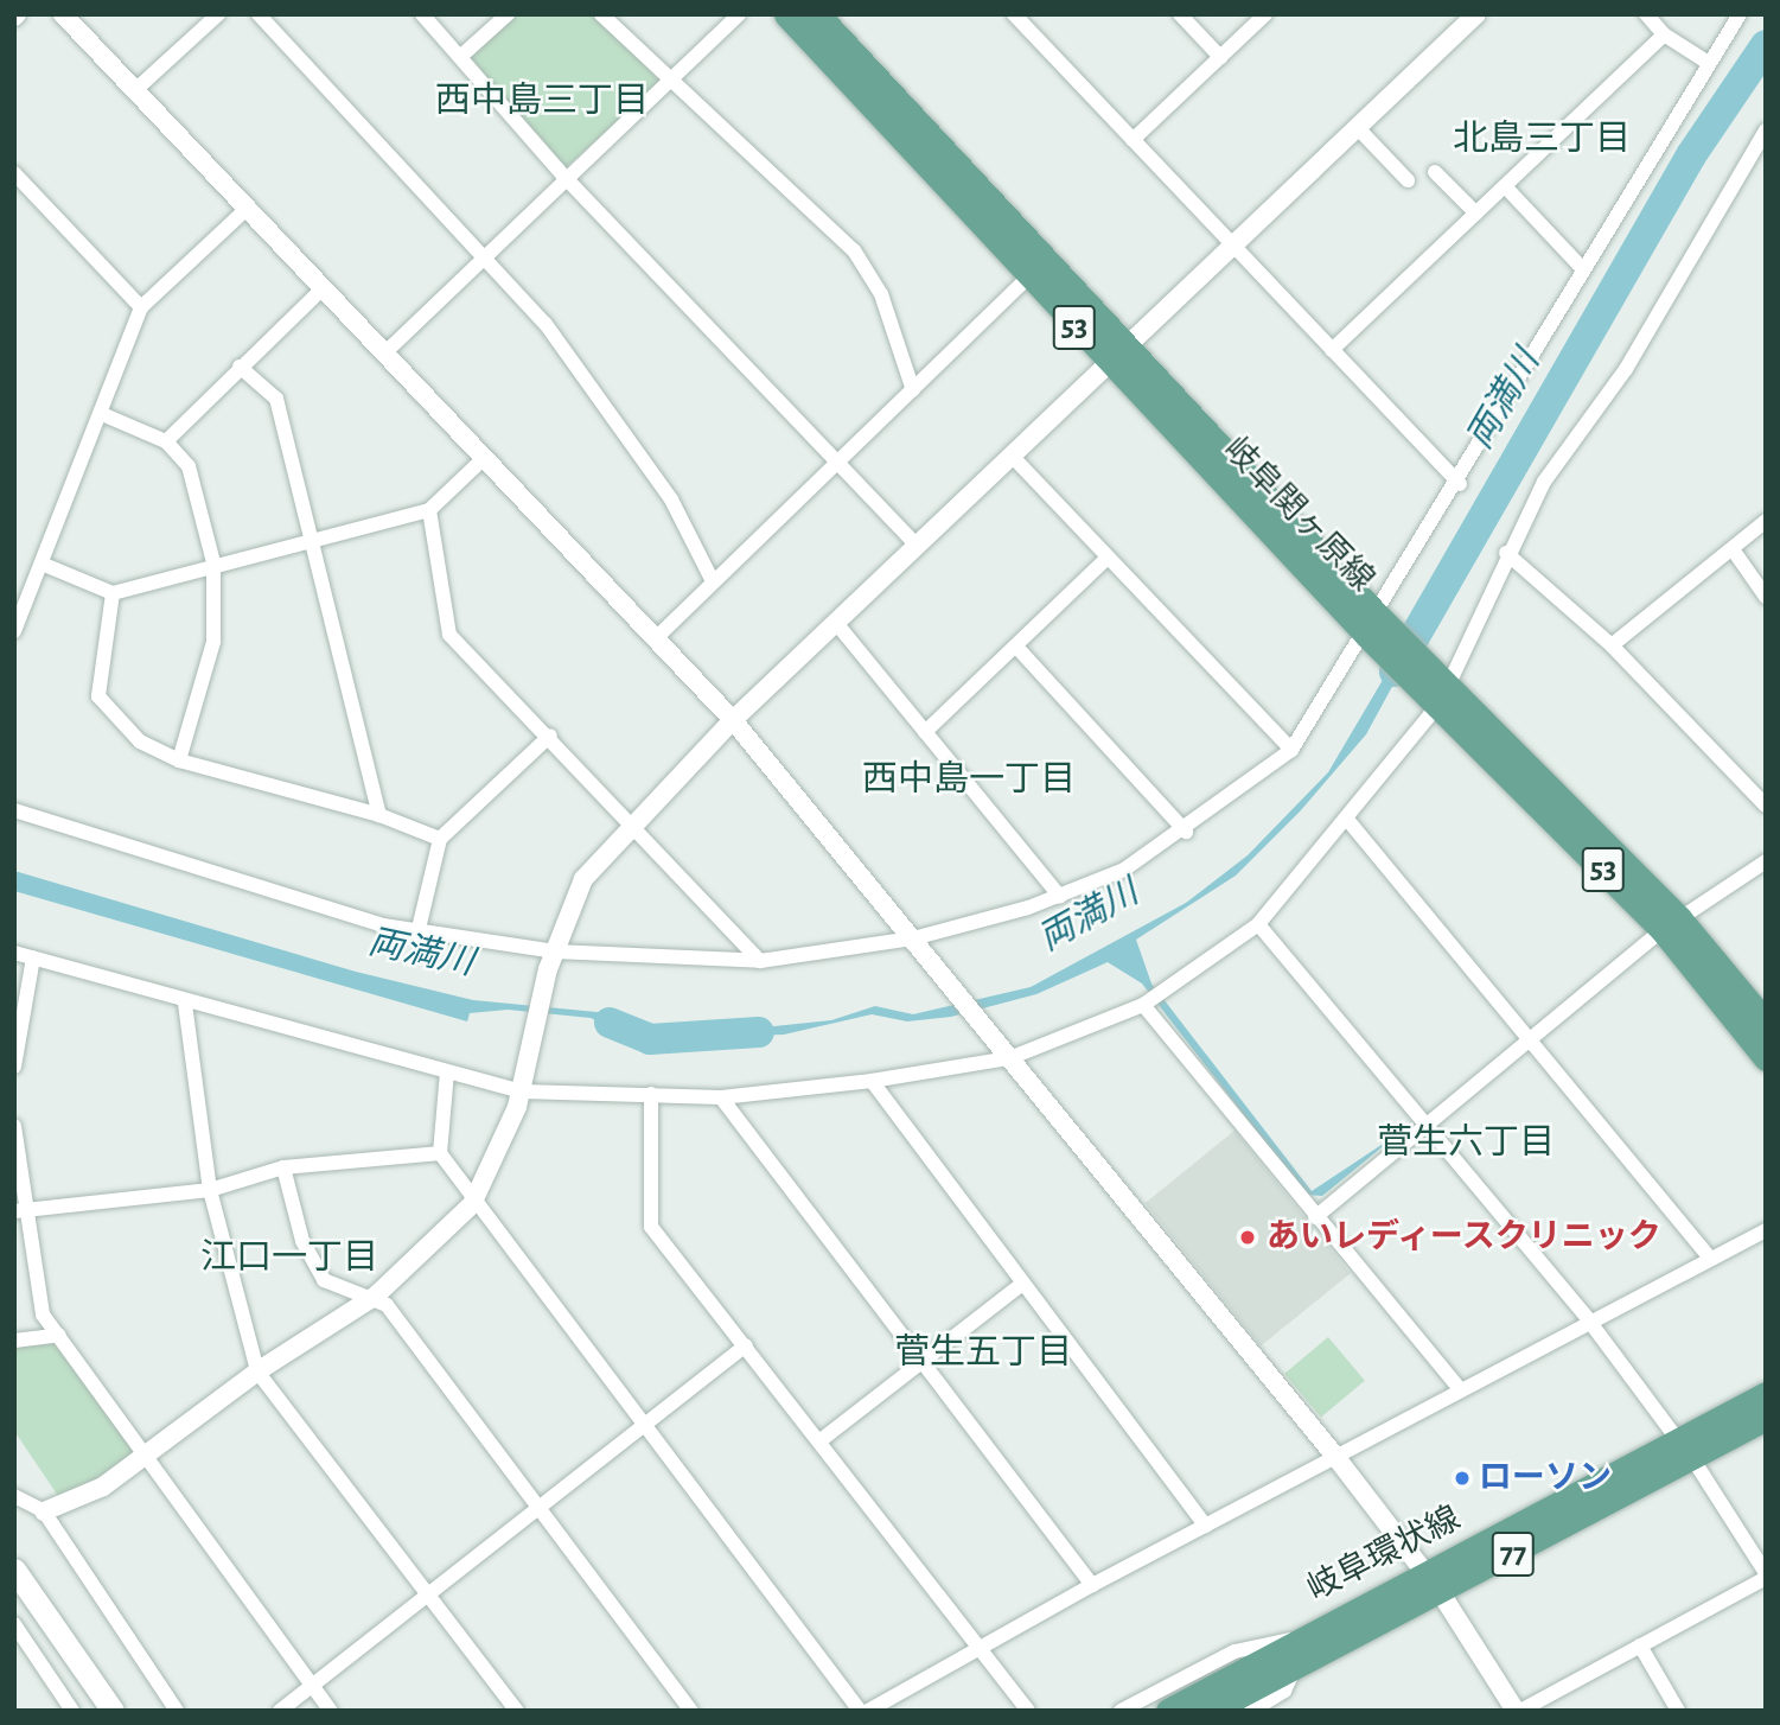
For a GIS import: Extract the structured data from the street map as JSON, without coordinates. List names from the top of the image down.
{
  "streets": {
    "main road": [
      "53",
      "岐阜関ヶ原線",
      "岐阜環状線",
      "77"
    ]
  },
  "districts": [
    "西中島三丁目",
    "北島三丁目",
    "西中島一丁目",
    "菅生六丁目",
    "江口一丁目",
    "菅生五丁目"
  ],
  "water": ["両満川"],
  "places": ["あいレディースクリニック", "ローソン"]
}
